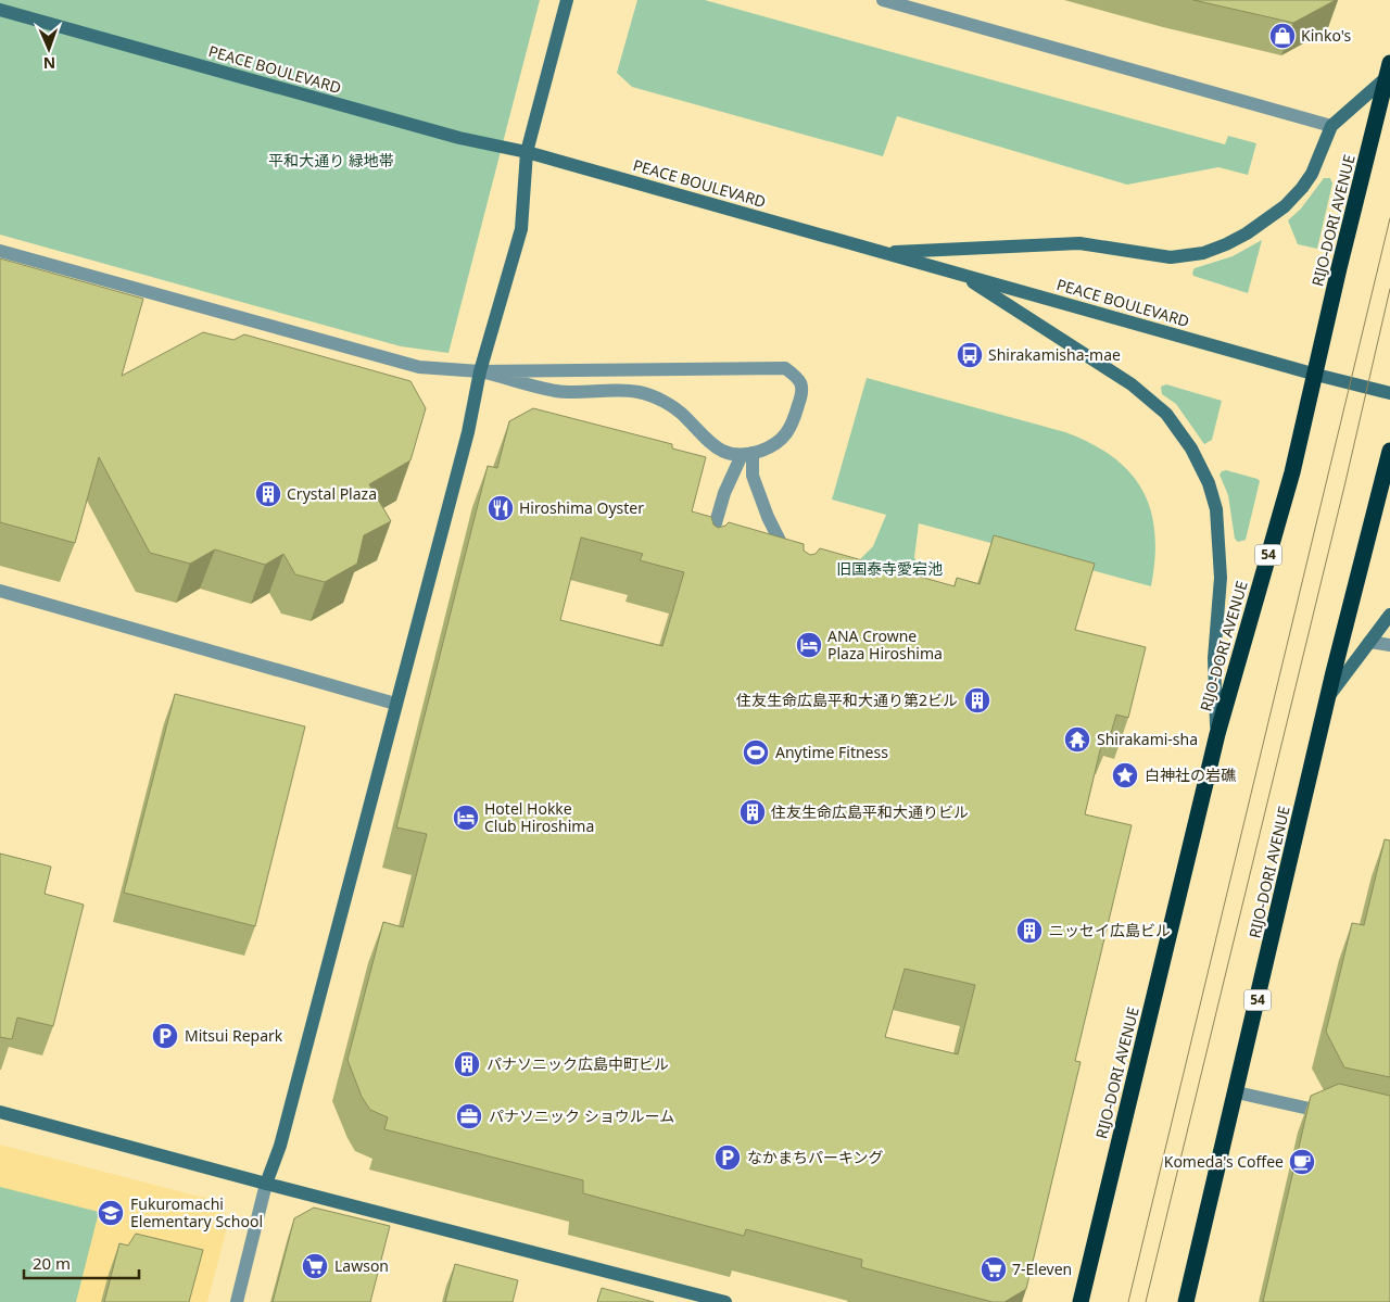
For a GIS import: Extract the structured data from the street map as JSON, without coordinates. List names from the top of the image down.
{
  "streets": {
    "highway": ["RIJO-DORI AVENUE", "54"],
    "street": ["PEACE BOULEVARD"]
  },
  "crossings": [
    ["PEACE BOULEVARD", "RIJO-DORI AVENUE"]
  ],
  "parks": ["平和大通り 緑地帯", "旧国泰寺愛宕池"],
  "places": {
    "shop": ["Kinko's"],
    "bus stop": ["Shirakamisha-mae"],
    "building": [
      "Crystal Plaza",
      "住友生命広島平和大通り第2ビル",
      "住友生命広島平和大通りビル",
      "ニッセイ広島ビル",
      "パナソニック広島中町ビル"
    ],
    "restaurant": ["Hiroshima Oyster"],
    "hotel": ["ANA Crowne Plaza Hiroshima", "Hotel Hokke Club Hiroshima"],
    "temple": ["Shirakami-sha"],
    "sports": ["Anytime Fitness"],
    "place": ["白神社の岩礁"],
    "parking": ["Mitsui Repark", "なかまちパーキング"],
    "office": ["パナソニック ショウルーム"],
    "cafe": ["Komeda's Coffee"],
    "school or university": ["Fukuromachi Elementary School"],
    "supermarket": ["Lawson", "7-Eleven"]
  },
  "scale_bar": "20 m",
  "north": "bottom"
}
